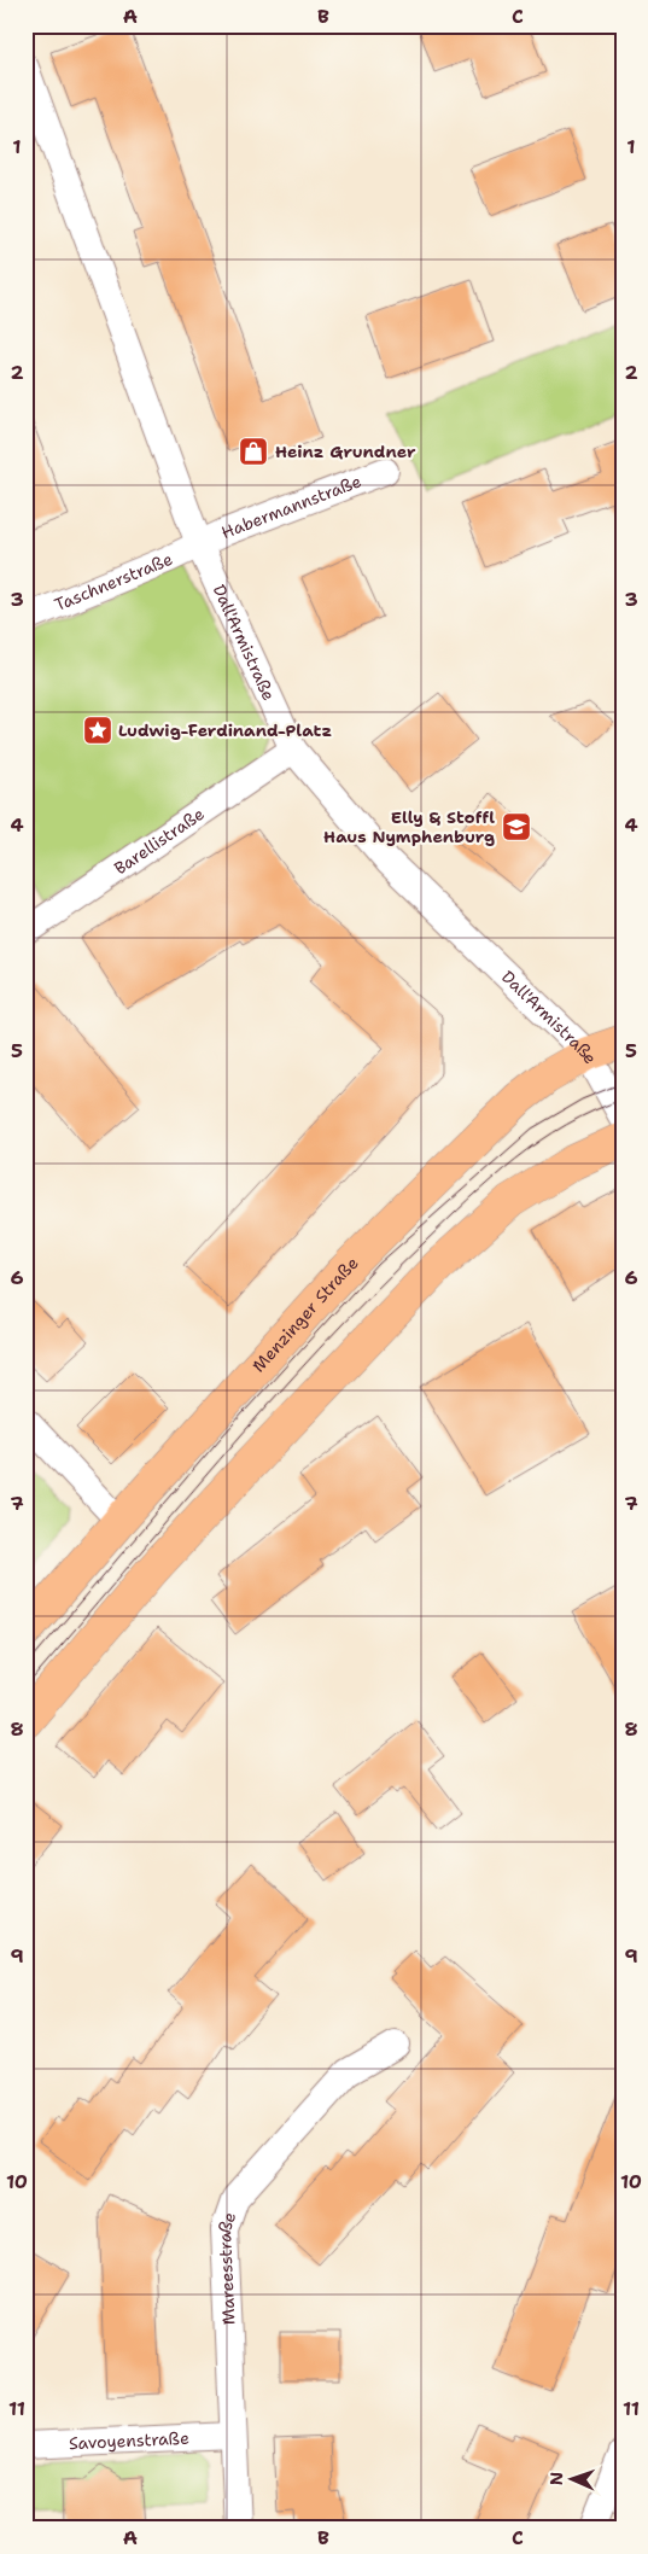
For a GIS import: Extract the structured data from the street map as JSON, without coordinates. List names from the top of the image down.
{
  "streets": {
    "main road": ["Menzinger Straße"],
    "street": [
      "Habermannstraße",
      "Taschnerstraße",
      "Dall'Armistraße",
      "Barellistraße",
      "Mareesstraße",
      "Savoyenstraße"
    ]
  },
  "crossings": [
    ["Habermannstraße", "Taschnerstraße"],
    ["Habermannstraße", "Dall'Armistraße"],
    ["Taschnerstraße", "Dall'Armistraße"],
    ["Dall'Armistraße", "Barellistraße"],
    ["Dall'Armistraße", "Menzinger Straße"],
    ["Mareesstraße", "Savoyenstraße"]
  ],
  "places": {
    "shop": ["Heinz Grundner"],
    "place": ["Ludwig-Ferdinand-Platz"],
    "school or university": ["Elly & Stoffl Haus Nymphenburg"]
  },
  "north": "left",
  "grid": {
    "columns": ["A", "B", "C"],
    "rows": [
      "1",
      "2",
      "3",
      "4",
      "5",
      "6",
      "7",
      "8",
      "9",
      "10",
      "11"
    ]
  }
}
